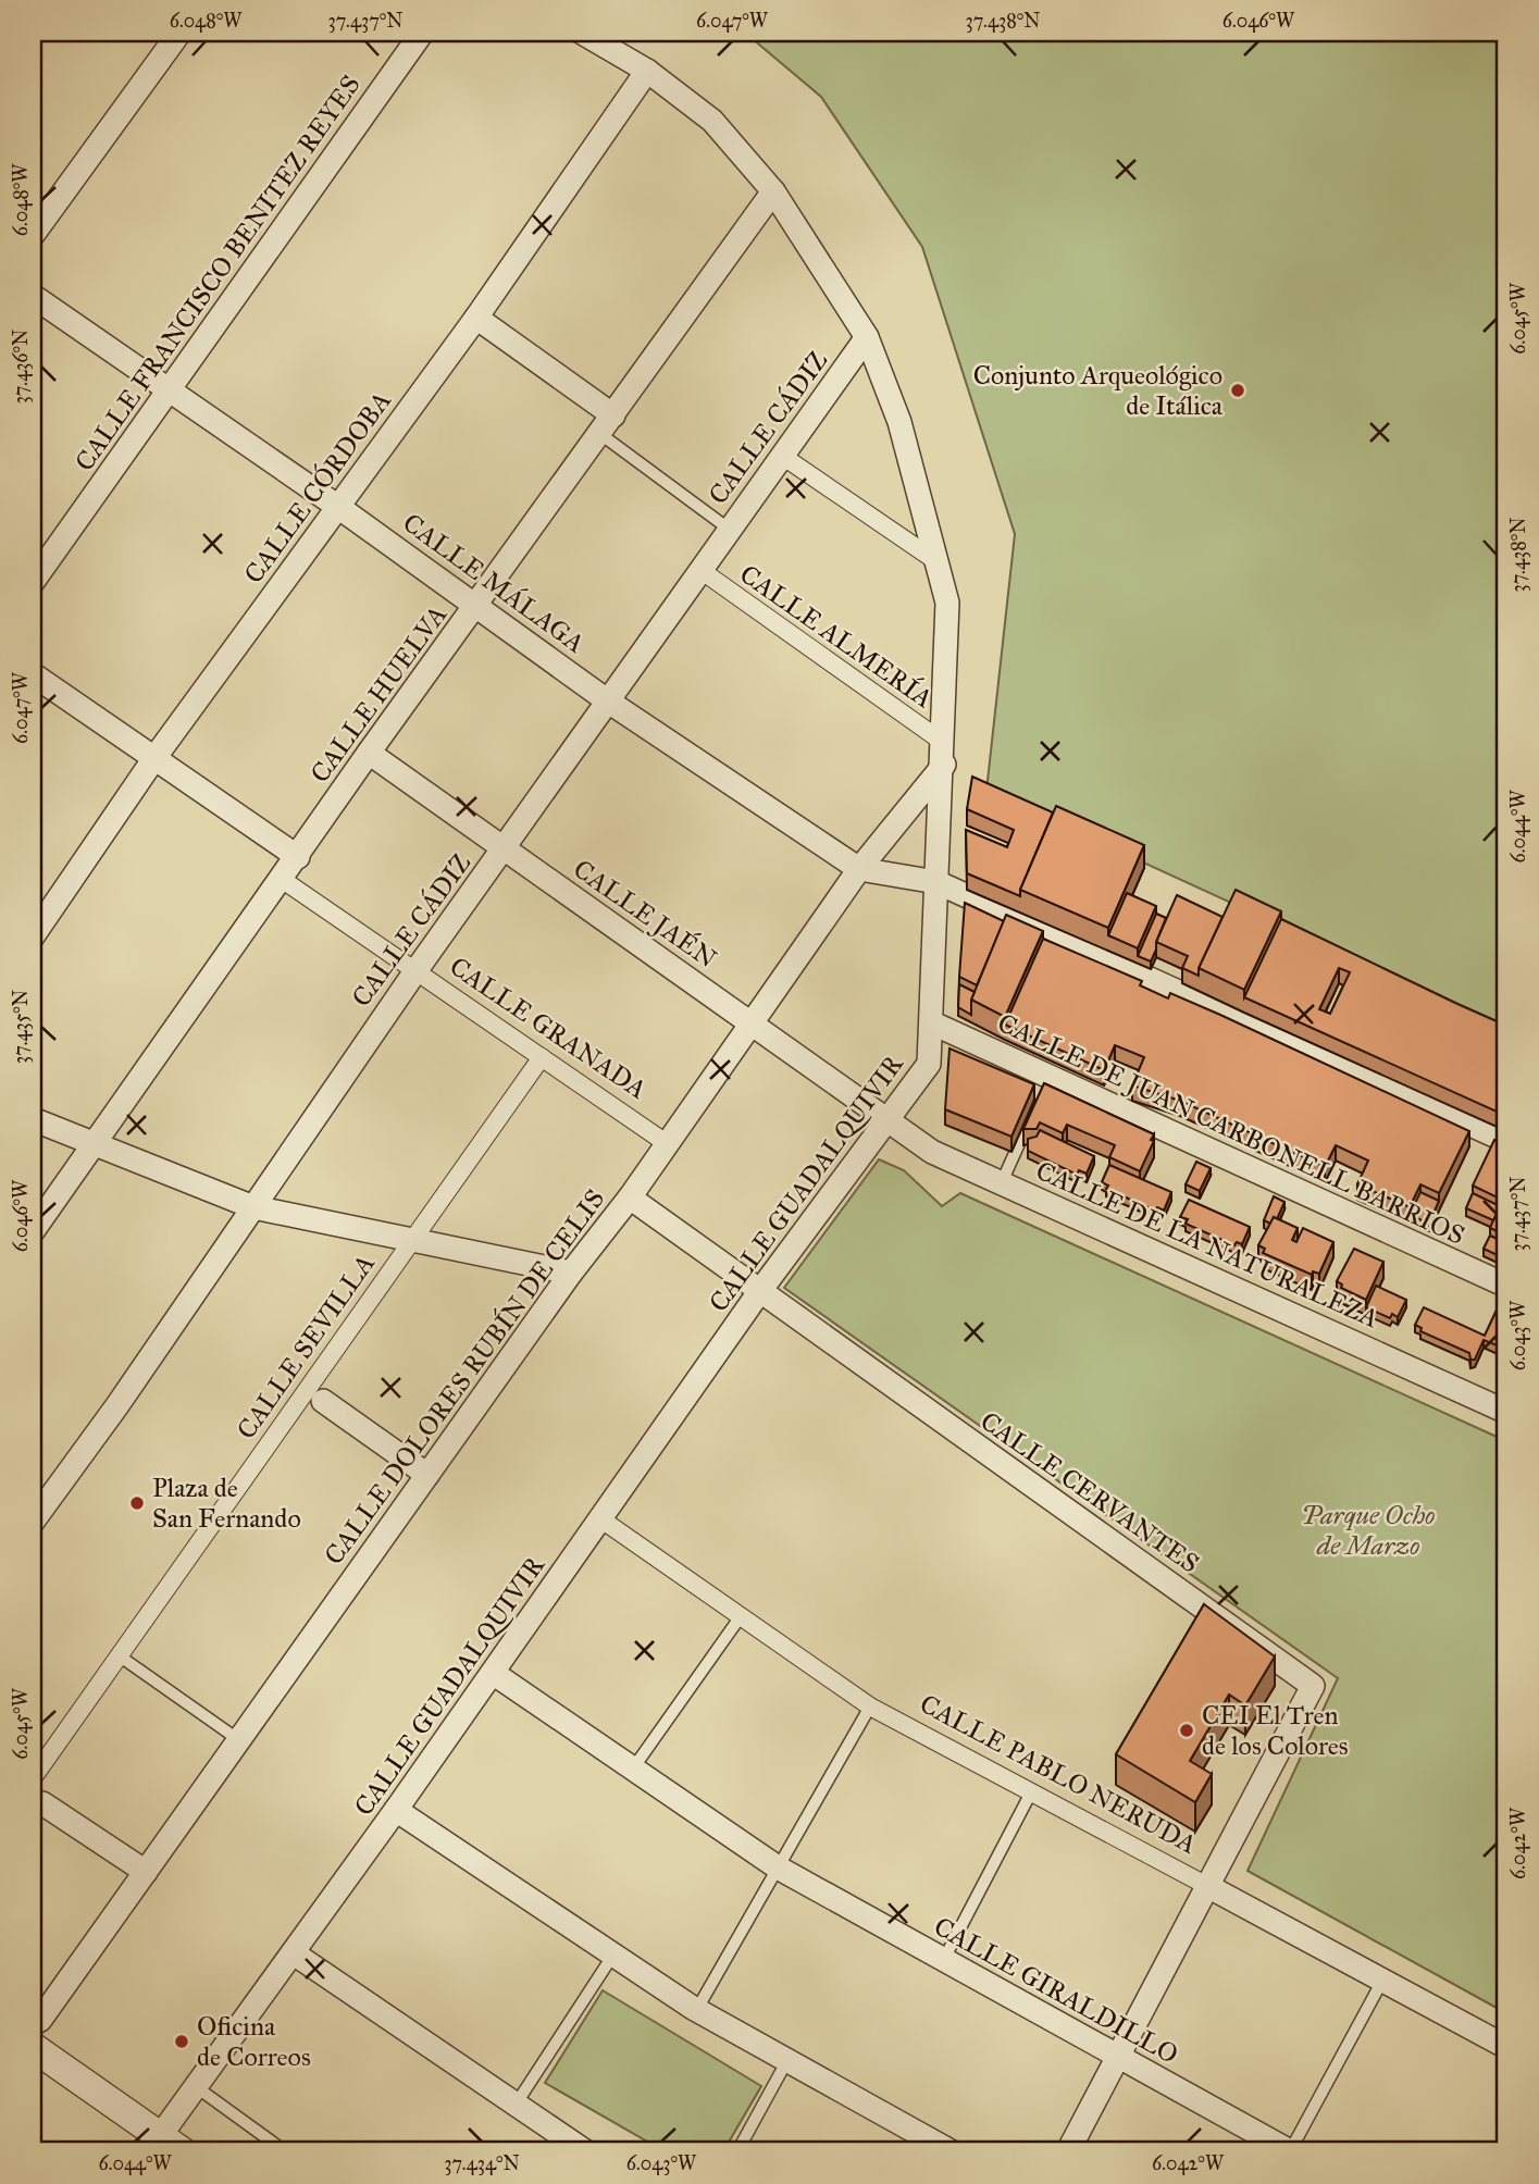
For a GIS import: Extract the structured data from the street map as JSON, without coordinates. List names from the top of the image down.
{
  "streets": {
    "street": [
      "CALLE FRANCISCO BENITEZ REYES",
      "CALLE CÁDIZ",
      "CALLE CÓRDOBA",
      "CALLE MÁLAGA",
      "CALLE ALMERÍA",
      "CALLE HUELVA",
      "CALLE JAÉN",
      "CALLE GRANADA",
      "CALLE DE JUAN CARBONELL BARRIOS",
      "CALLE GUADALQUIVIR",
      "CALLE DE LA NATURALEZA",
      "CALLE SEVILLA",
      "CALLE DOLORES RUBÍN DE CELIS",
      "CALLE CERVANTES",
      "CALLE PABLO NERUDA",
      "CALLE GIRALDILLO"
    ]
  },
  "crossings": [
    ["CALLE FRANCISCO BENITEZ REYES", "CALLE MÁLAGA"],
    ["CALLE CÁDIZ", "CALLE MÁLAGA"],
    ["CALLE CÁDIZ", "CALLE ALMERÍA"],
    ["CALLE CÁDIZ", "CALLE JAÉN"],
    ["CALLE CÁDIZ", "CALLE GRANADA"],
    ["CALLE CÁDIZ", "CALLE GUADALQUIVIR"],
    ["CALLE CÓRDOBA", "CALLE MÁLAGA"],
    ["CALLE CÓRDOBA", "CALLE GUADALQUIVIR"],
    ["CALLE MÁLAGA", "CALLE HUELVA"],
    ["CALLE MÁLAGA", "CALLE GUADALQUIVIR"],
    ["CALLE MÁLAGA", "CALLE DOLORES RUBÍN DE CELIS"],
    ["CALLE ALMERÍA", "CALLE GUADALQUIVIR"],
    ["CALLE ALMERÍA", "CALLE DOLORES RUBÍN DE CELIS"],
    ["CALLE HUELVA", "CALLE JAÉN"],
    ["CALLE HUELVA", "CALLE GRANADA"],
    ["CALLE HUELVA", "CALLE GUADALQUIVIR"],
    ["CALLE JAÉN", "CALLE GUADALQUIVIR"],
    ["CALLE JAÉN", "CALLE DE LA NATURALEZA"],
    ["CALLE JAÉN", "CALLE DOLORES RUBÍN DE CELIS"],
    ["CALLE GRANADA", "CALLE SEVILLA"],
    ["CALLE GRANADA", "CALLE DOLORES RUBÍN DE CELIS"],
    ["CALLE DE JUAN CARBONELL BARRIOS", "CALLE GUADALQUIVIR"],
    ["CALLE GUADALQUIVIR", "CALLE DE LA NATURALEZA"],
    ["CALLE GUADALQUIVIR", "CALLE DOLORES RUBÍN DE CELIS"],
    ["CALLE GUADALQUIVIR", "CALLE CERVANTES"],
    ["CALLE GUADALQUIVIR", "CALLE PABLO NERUDA"],
    ["CALLE GUADALQUIVIR", "CALLE GIRALDILLO"],
    ["CALLE DOLORES RUBÍN DE CELIS", "CALLE CERVANTES"],
    ["CALLE CERVANTES", "CALLE PABLO NERUDA"],
    ["CALLE CERVANTES", "CALLE GIRALDILLO"]
  ],
  "parks": ["Parque Ocho de Marzo"],
  "places": [
    "Conjunto Arqueológico de Itálica",
    "Plaza de San Fernando",
    "CEI El Tren de los Colores",
    "Oficina de Correos"
  ],
  "coordinates": [
    "6.048°W",
    "37.437°N",
    "6.047°W",
    "37.438°N",
    "6.046°W",
    "6.045°W",
    "37.436°N",
    "6.044°W",
    "37.435°N",
    "6.043°W",
    "6.042°W",
    "37.434°N"
  ]
}
